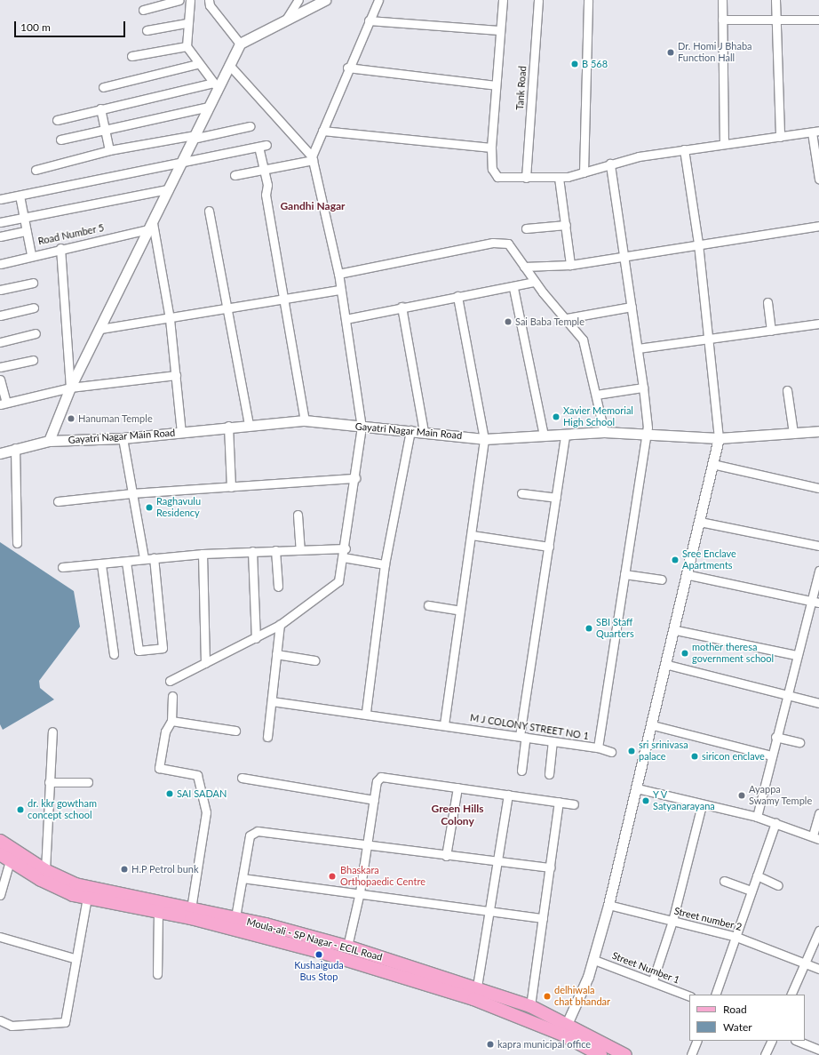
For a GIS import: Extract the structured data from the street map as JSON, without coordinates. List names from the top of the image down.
{
  "streets": {
    "main road": ["Moula-ali - SP Nagar - ECIL Road"],
    "street": [
      "Tank Road",
      "Road Number 5",
      "Gayatri Nagar Main Road",
      "M J COLONY STREET NO 1",
      "Street number 2",
      "Street Number 1"
    ]
  },
  "crossings": [
    ["Gayatri Nagar Main Road", "M J COLONY STREET NO 1"]
  ],
  "districts": ["Gandhi Nagar", "Green Hills Colony"],
  "places": [
    "Dr. Homi J Bhaba Function Hall",
    "B 568",
    "Sai Baba Temple",
    "Xavier Memorial High School",
    "Hanuman Temple",
    "Raghavulu Residency",
    "Sree Enclave Apartments",
    "SBI Staff Quarters",
    "mother theresa government school",
    "sri srinivasa palace",
    "siricon enclave",
    "SAI SADAN",
    "Ayappa Swamy Temple",
    "Y V Satyanarayana",
    "dr. kkr gowtham concept school",
    "H.P Petrol bunk",
    "Bhaskara Orthopaedic Centre",
    "Kushaiguda Bus Stop",
    "delhiwala chat bhandar",
    "kapra municipal office"
  ],
  "legend": ["Road", "Water"],
  "scale_bar": "100 m"
}
